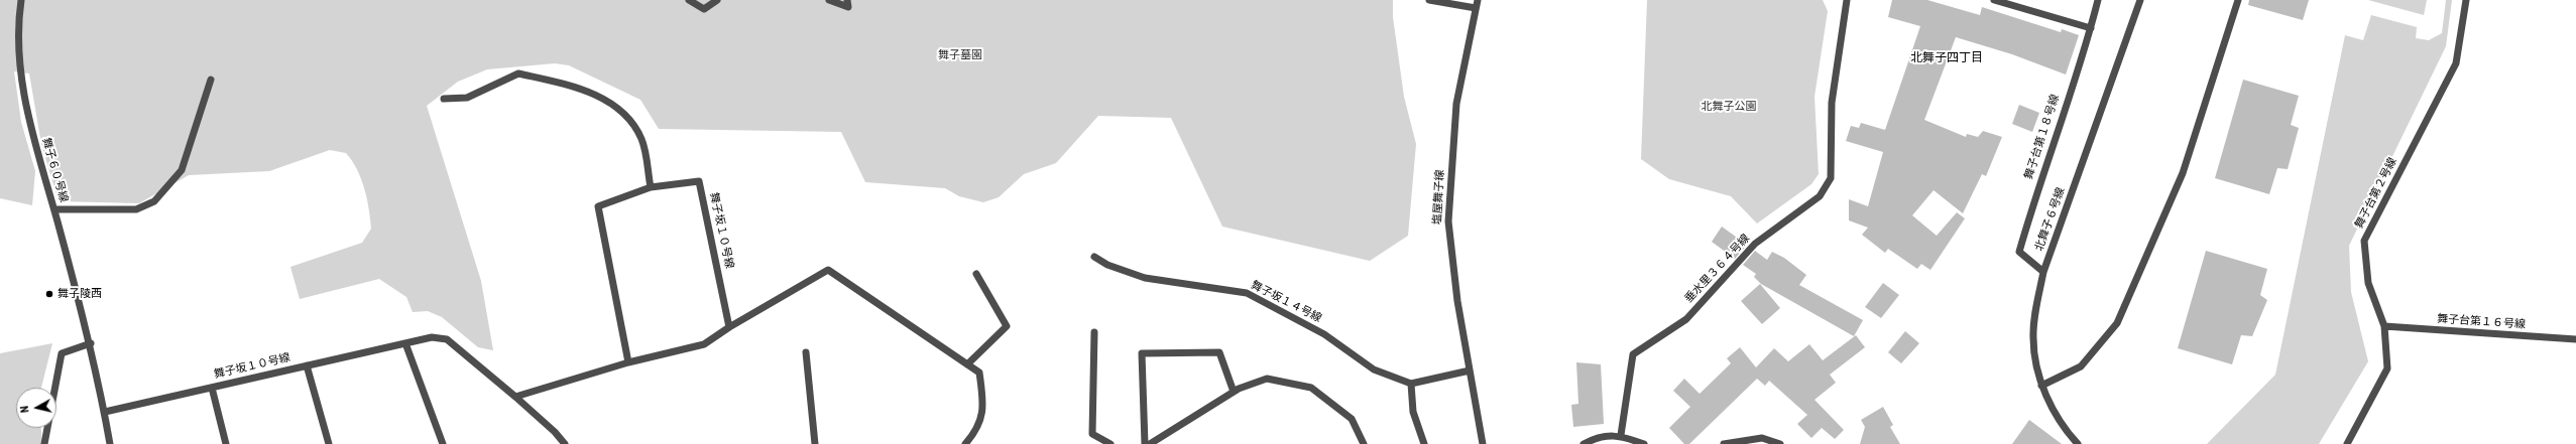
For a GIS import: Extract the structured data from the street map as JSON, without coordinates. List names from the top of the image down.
{
  "streets": {
    "street": [
      "舞子台第１８号線",
      "舞子６０号線",
      "舞子台第２号線",
      "塩屋舞子線",
      "北舞子６号線",
      "舞子坂１０号線",
      "垂水里３６４号線",
      "舞子坂１４号線",
      "舞子台第１６号線"
    ]
  },
  "crossings": [
    ["舞子台第１８号線", "北舞子６号線"],
    ["舞子６０号線", "舞子坂１０号線"],
    ["舞子台第２号線", "舞子台第１６号線"]
  ],
  "districts": ["北舞子四丁目"],
  "parks": ["舞子墓園", "北舞子公園"],
  "places": ["舞子陵西"],
  "north": "left"
}
